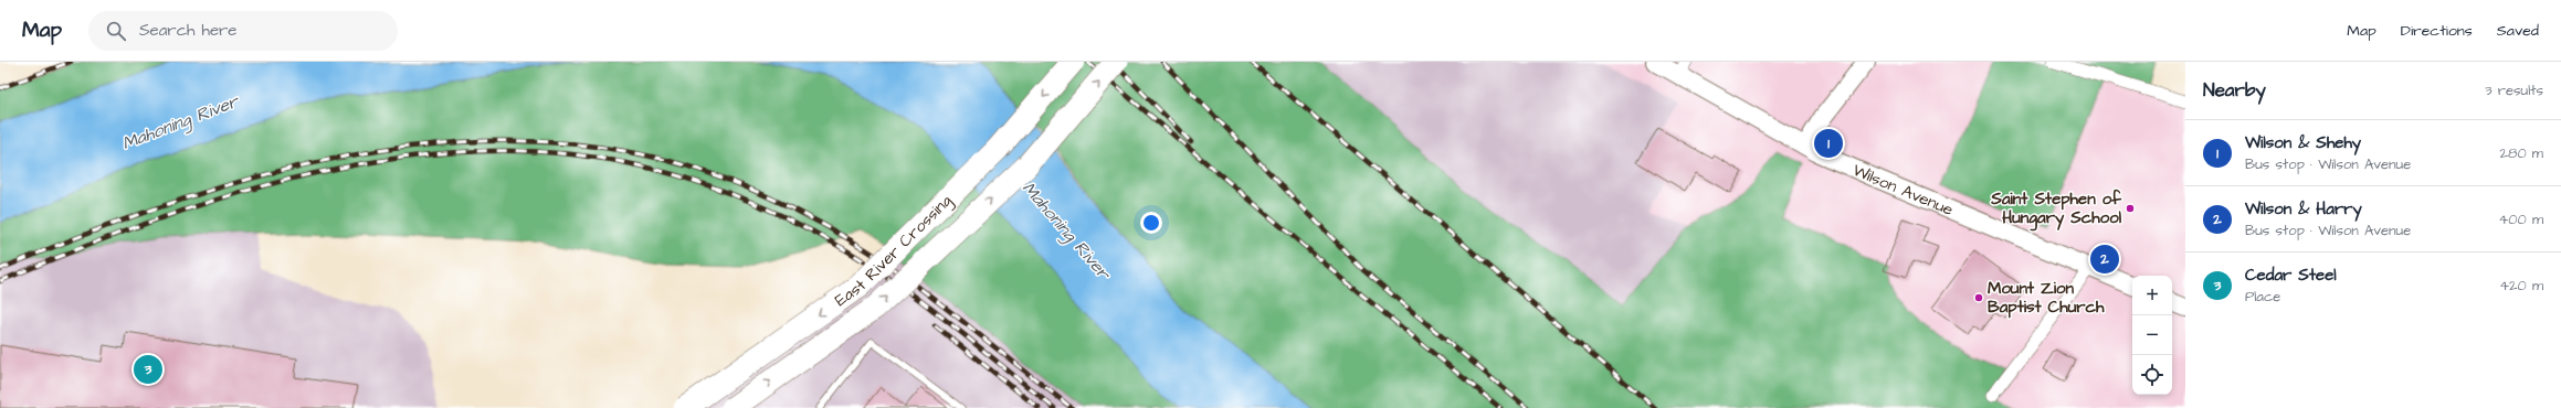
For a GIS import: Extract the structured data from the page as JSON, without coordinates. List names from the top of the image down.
{
  "streets": {
    "highway": ["East River Crossing"],
    "main road": ["Wilson Avenue"]
  },
  "water": ["Mahoning River"],
  "places": ["Saint Stephen of Hungary School", "Mount Zion Baptist Church"],
  "page": {
    "header": "Map",
    "search": "Search here",
    "nav": ["Map", "Directions", "Saved"],
    "heading": ["Nearby", "3 results"],
    "list": [
      {
        "mark": "1",
        "name": "Wilson & Shehy",
        "note": "Bus stop · Wilson Avenue",
        "value": "280 m"
      },
      {
        "mark": "2",
        "name": "Wilson & Harry",
        "note": "Bus stop · Wilson Avenue",
        "value": "400 m"
      },
      {
        "mark": "3",
        "name": "Cedar Steel",
        "note": "Place",
        "value": "420 m"
      }
    ],
    "pins": ["1", "2", "3"],
    "map_buttons": ["+", "−"]
  }
}
